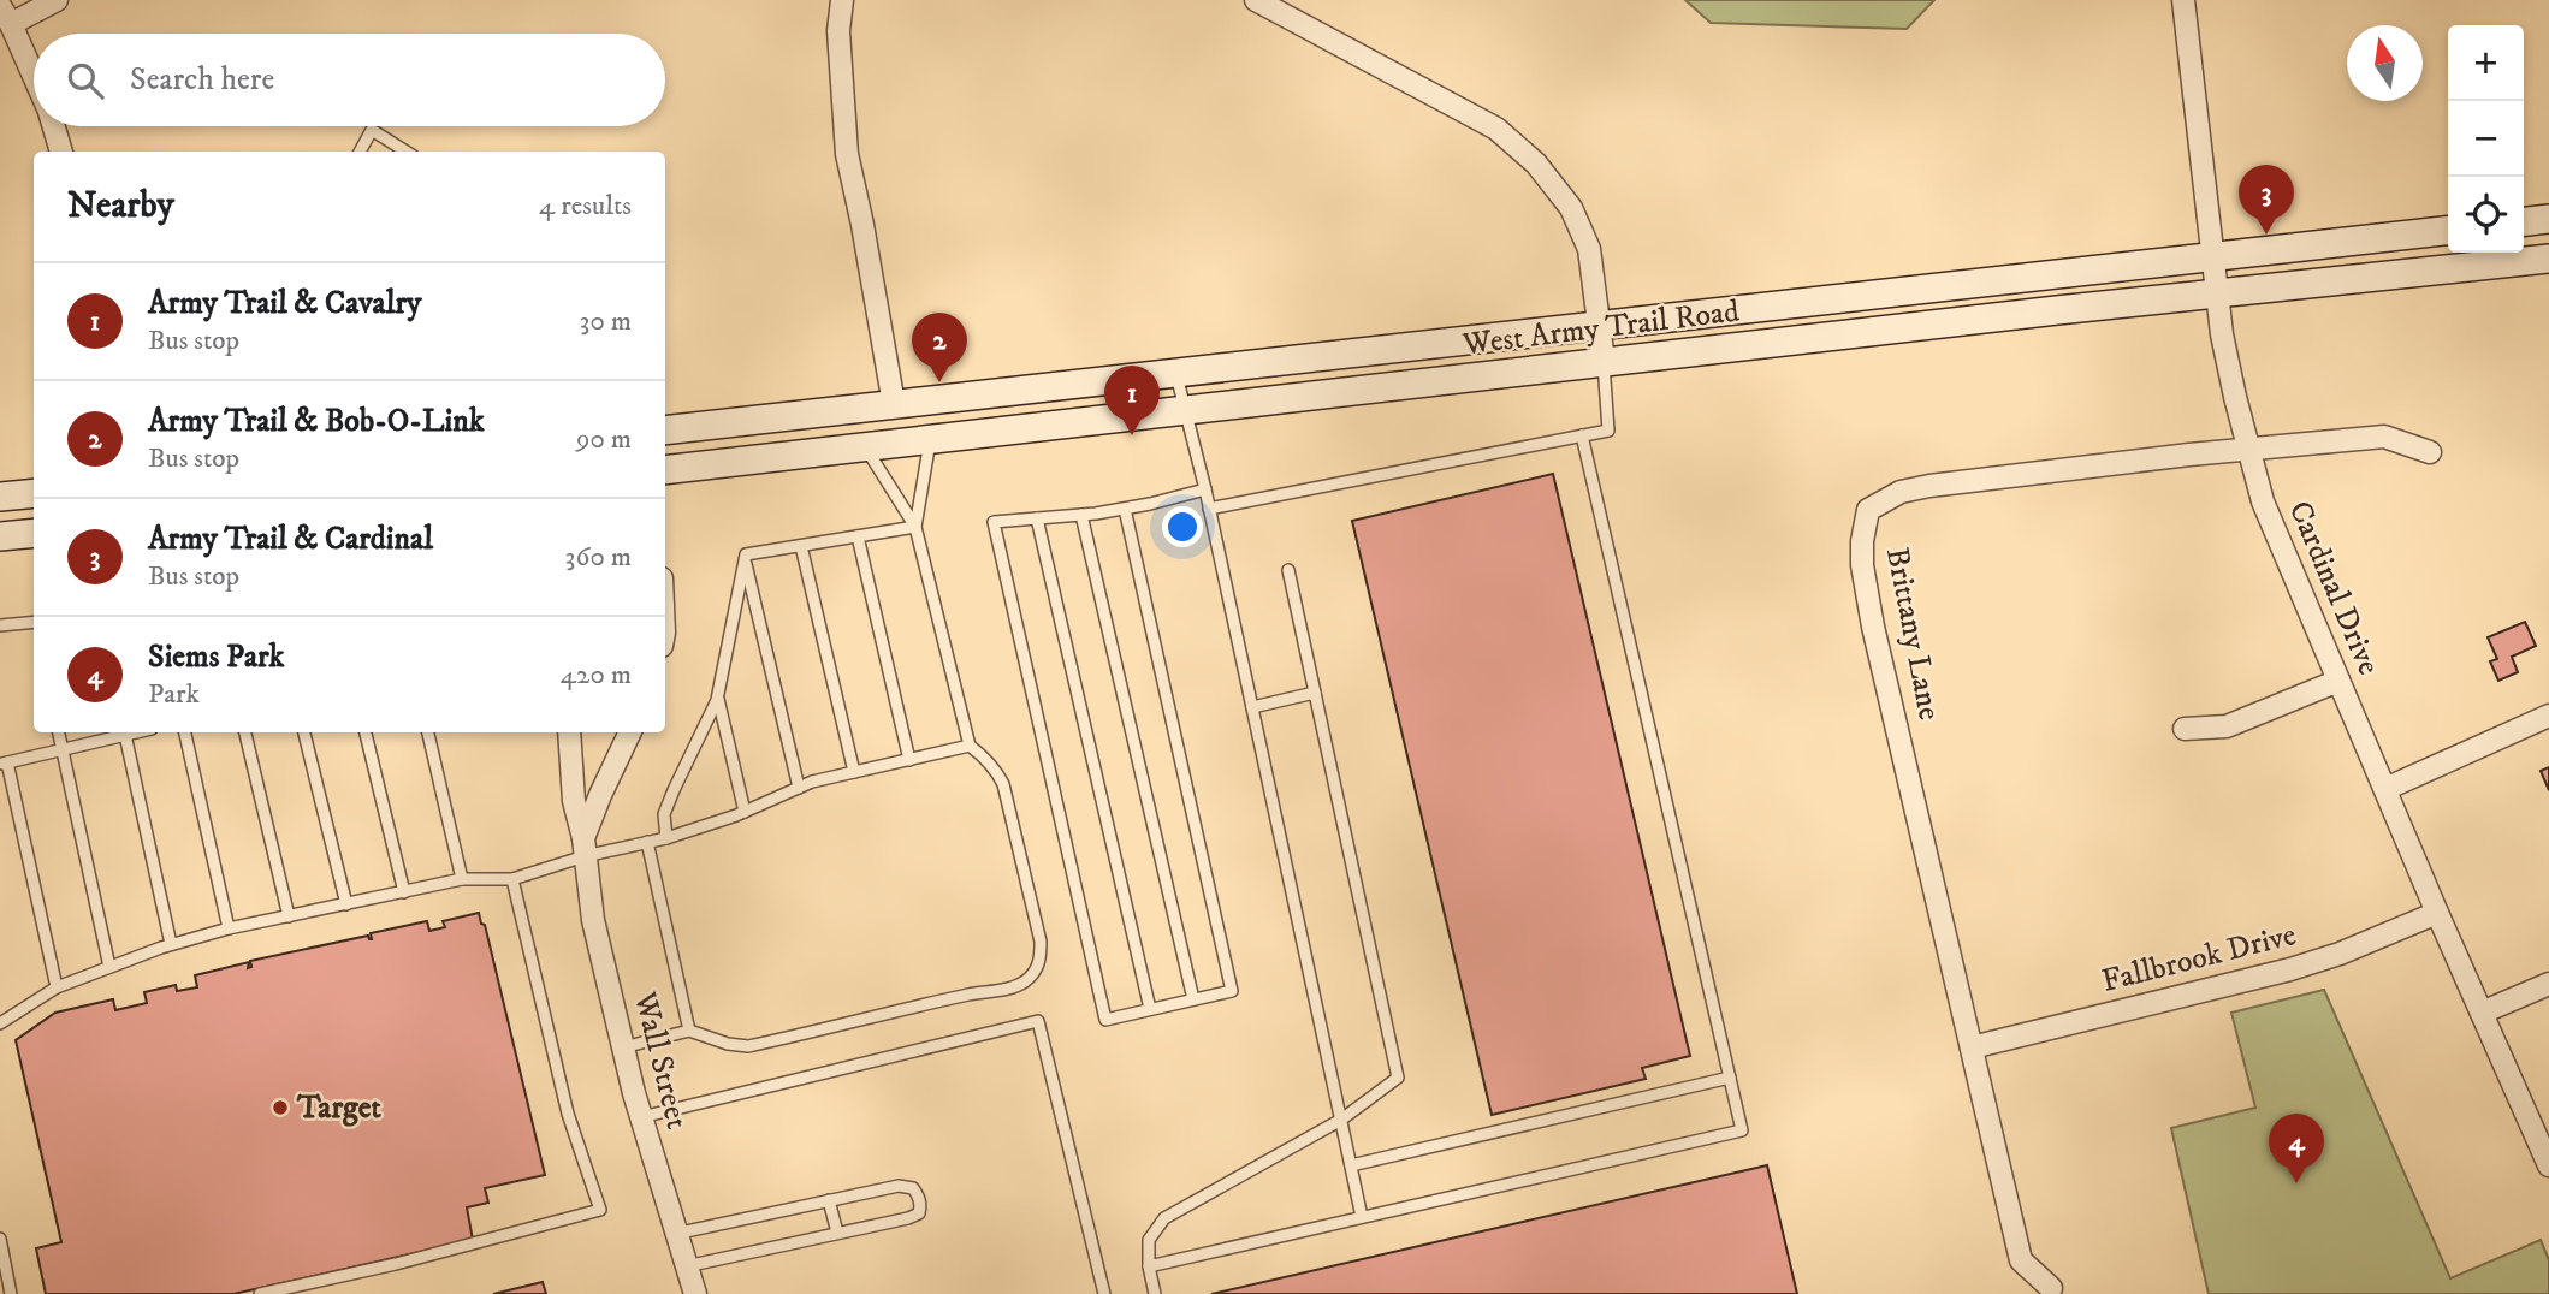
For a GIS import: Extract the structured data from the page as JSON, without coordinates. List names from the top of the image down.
{
  "streets": {
    "main road": ["West Army Trail Road"],
    "street": [
      "Cardinal Drive",
      "Brittany Lane",
      "Fallbrook Drive",
      "Wall Street"
    ]
  },
  "crossings": [
    ["West Army Trail Road", "Cardinal Drive"],
    ["Cardinal Drive", "Brittany Lane"],
    ["Cardinal Drive", "Fallbrook Drive"],
    ["Brittany Lane", "Fallbrook Drive"]
  ],
  "places": ["Target"],
  "north": "top",
  "page": {
    "map_buttons": ["+", "−"],
    "search": "Search here",
    "heading": ["Nearby", "4 results"],
    "pins": [
      "3",
      "2",
      "1",
      "4"
    ],
    "list": [
      {
        "mark": "1",
        "name": "Army Trail & Cavalry",
        "note": "Bus stop",
        "value": "30 m"
      },
      {
        "mark": "2",
        "name": "Army Trail & Bob-O-Link",
        "note": "Bus stop",
        "value": "90 m"
      },
      {
        "mark": "3",
        "name": "Army Trail & Cardinal",
        "note": "Bus stop",
        "value": "360 m"
      },
      {
        "mark": "4",
        "name": "Siems Park",
        "note": "Park",
        "value": "420 m"
      }
    ]
  }
}
